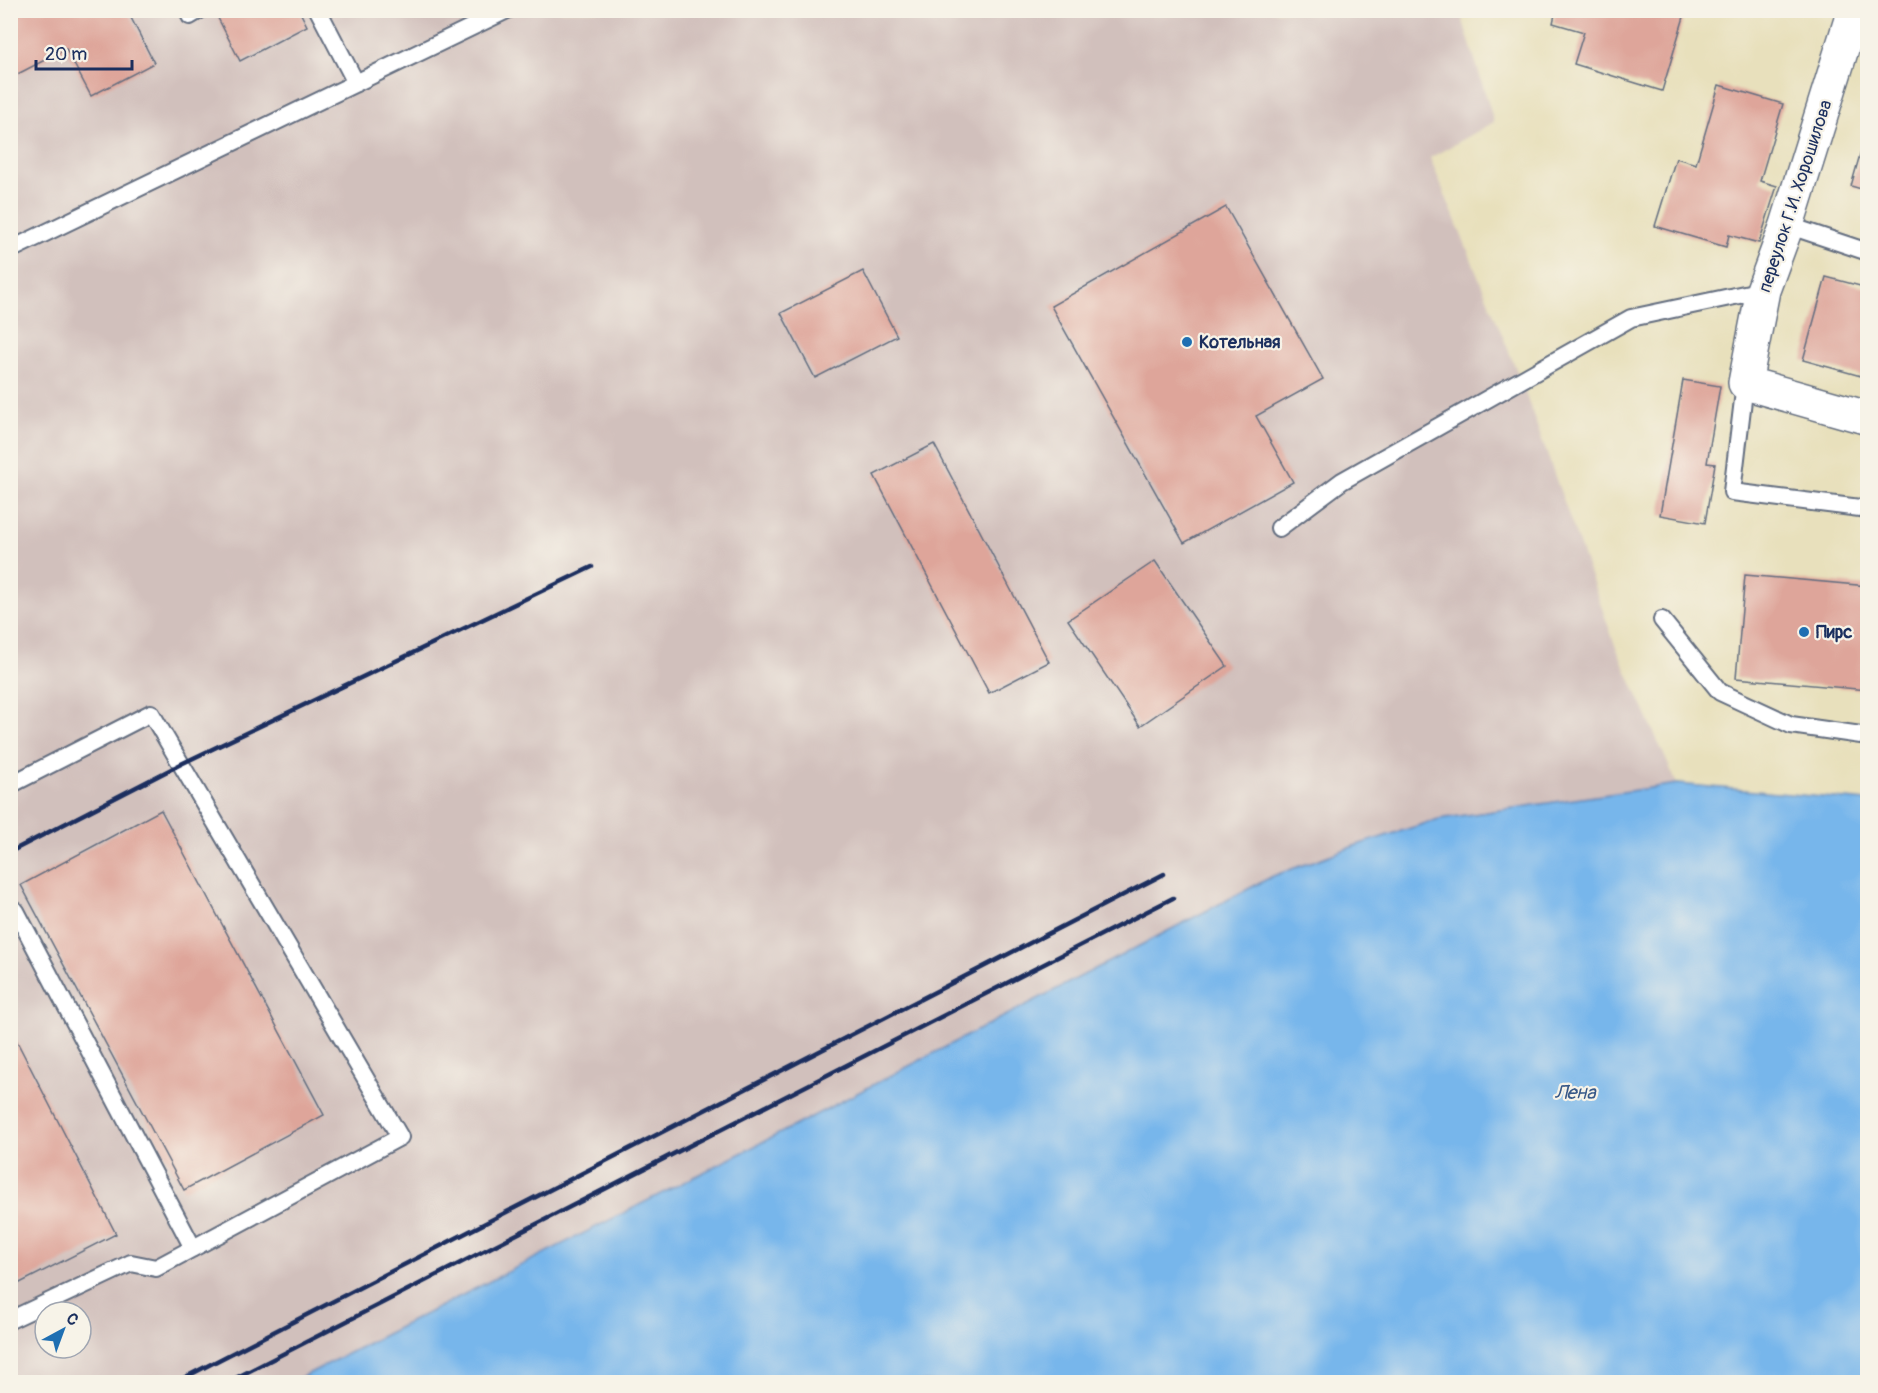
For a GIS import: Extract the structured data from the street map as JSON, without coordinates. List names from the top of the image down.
{
  "streets": {
    "street": ["переулок Г.И. Хорошилова"]
  },
  "water": ["Лена"],
  "places": ["Котельная", "Пирс"],
  "scale_bar": "20 m",
  "north": "top right"
}
